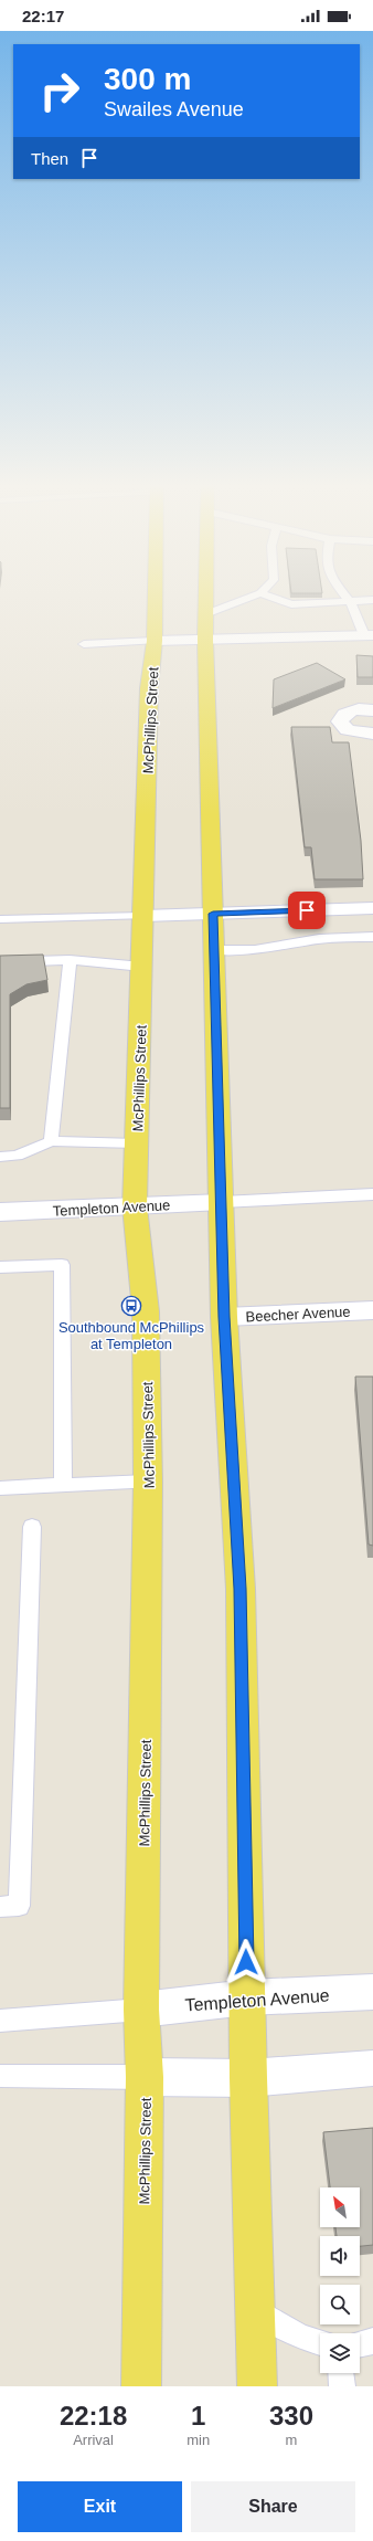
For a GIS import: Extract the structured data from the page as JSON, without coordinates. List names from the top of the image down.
{
  "streets": {
    "main road": ["McPhillips Street"],
    "street": ["Templeton Avenue", "Beecher Avenue"]
  },
  "crossings": [
    ["McPhillips Street", "Templeton Avenue"]
  ],
  "places": {
    "bus stop": ["Southbound McPhillips at Templeton"]
  },
  "north": "top left",
  "page": {
    "status": "22:17",
    "turn": ["300 m", "Swailes Avenue"],
    "then": "Then",
    "eta": [
      "22:18",
      "Arrival",
      "1",
      "min",
      "330",
      "m"
    ],
    "buttons": ["Exit", "Share"]
  }
}
